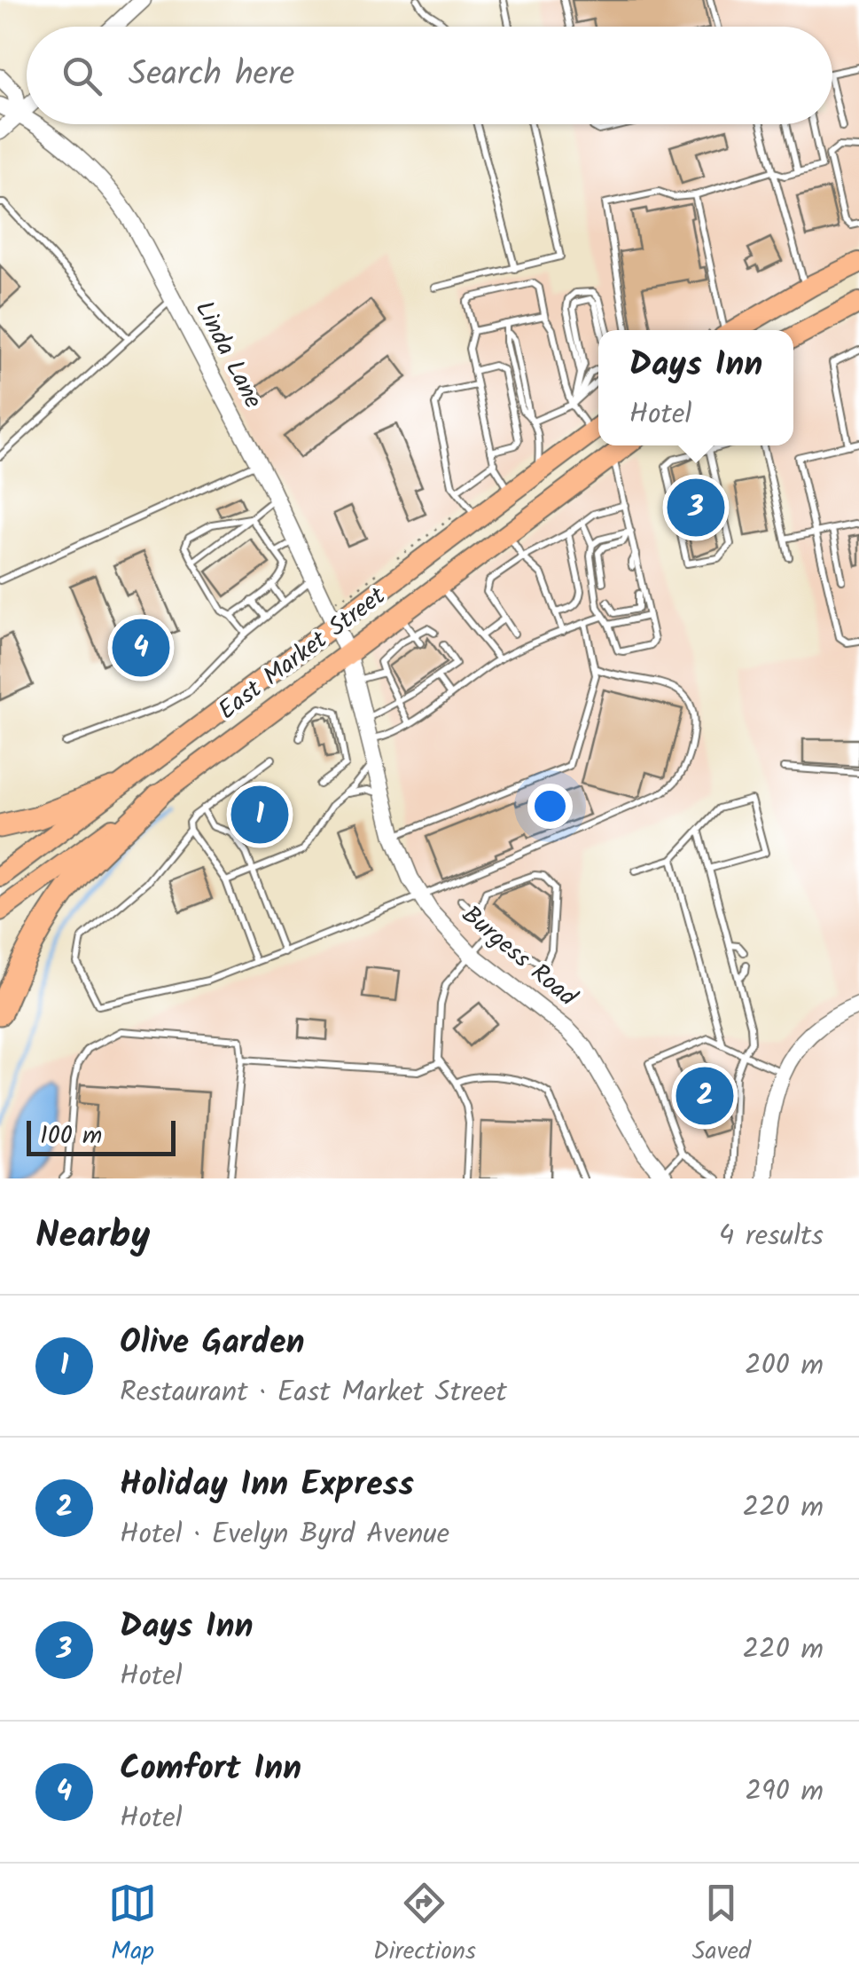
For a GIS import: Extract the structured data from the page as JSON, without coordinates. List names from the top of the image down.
{
  "streets": {
    "highway": ["East Market Street"],
    "street": ["Linda Lane", "Burgess Road"]
  },
  "crossings": [
    ["Linda Lane", "East Market Street"],
    ["Linda Lane", "Burgess Road"],
    ["East Market Street", "Burgess Road"]
  ],
  "scale_bar": "100 m",
  "page": {
    "search": "Search here",
    "popup": ["Days Inn", "Hotel"],
    "pins": [
      "3",
      "4",
      "1",
      "2"
    ],
    "scale": "100 m",
    "heading": ["Nearby", "4 results"],
    "list": [
      {
        "mark": "1",
        "name": "Olive Garden",
        "note": "Restaurant · East Market Street",
        "value": "200 m"
      },
      {
        "mark": "2",
        "name": "Holiday Inn Express",
        "note": "Hotel · Evelyn Byrd Avenue",
        "value": "220 m"
      },
      {
        "mark": "3",
        "name": "Days Inn",
        "note": "Hotel",
        "value": "220 m"
      },
      {
        "mark": "4",
        "name": "Comfort Inn",
        "note": "Hotel",
        "value": "290 m"
      }
    ],
    "nav": ["Map", "Directions", "Saved"]
  }
}
